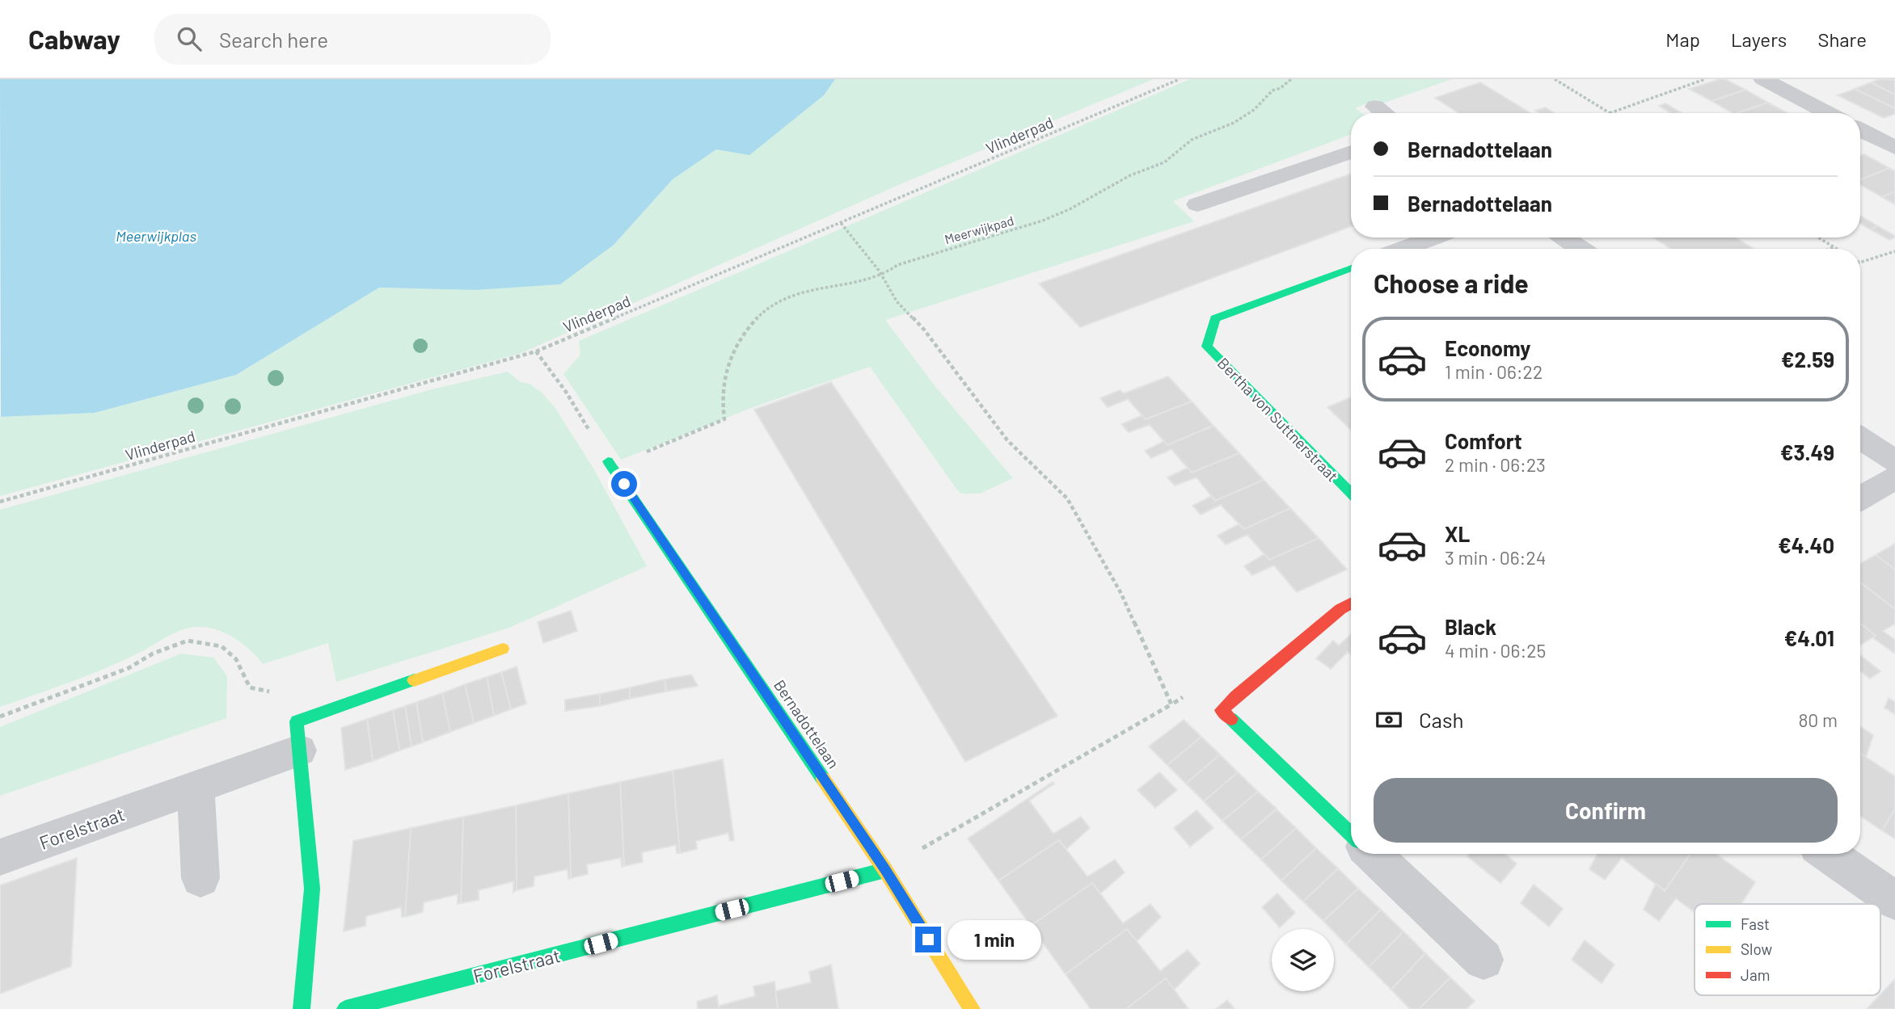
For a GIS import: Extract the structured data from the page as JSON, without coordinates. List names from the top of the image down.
{
  "streets": {
    "street": ["Bertha von Suttnerstraat", "Bernadottelaan", "Forelstraat"],
    "path": ["Vlinderpad", "Meerwijkpad"]
  },
  "crossings": [
    ["Meerwijkpad", "Bernadottelaan"],
    ["Bernadottelaan", "Forelstraat"]
  ],
  "water": ["Meerwijkplas"],
  "legend": ["Fast", "Slow", "Jam"],
  "page": {
    "header": "Cabway",
    "search": "Search here",
    "nav": ["Map", "Layers", "Share"],
    "banner": ["Bernadottelaan", "Bernadottelaan"],
    "heading": "Choose a ride",
    "list": [
      {
        "name": "Economy",
        "note": "1 min · 06:22",
        "value": "€2.59"
      },
      {
        "name": "Comfort",
        "note": "2 min · 06:23",
        "value": "€3.49"
      },
      {
        "name": "XL",
        "note": "3 min · 06:24",
        "value": "€4.40"
      },
      {
        "name": "Black",
        "note": "4 min · 06:25",
        "value": "€4.01"
      }
    ],
    "pay": ["Cash", "80 m"],
    "buttons": "Confirm",
    "bubble": "1 min"
  }
}
